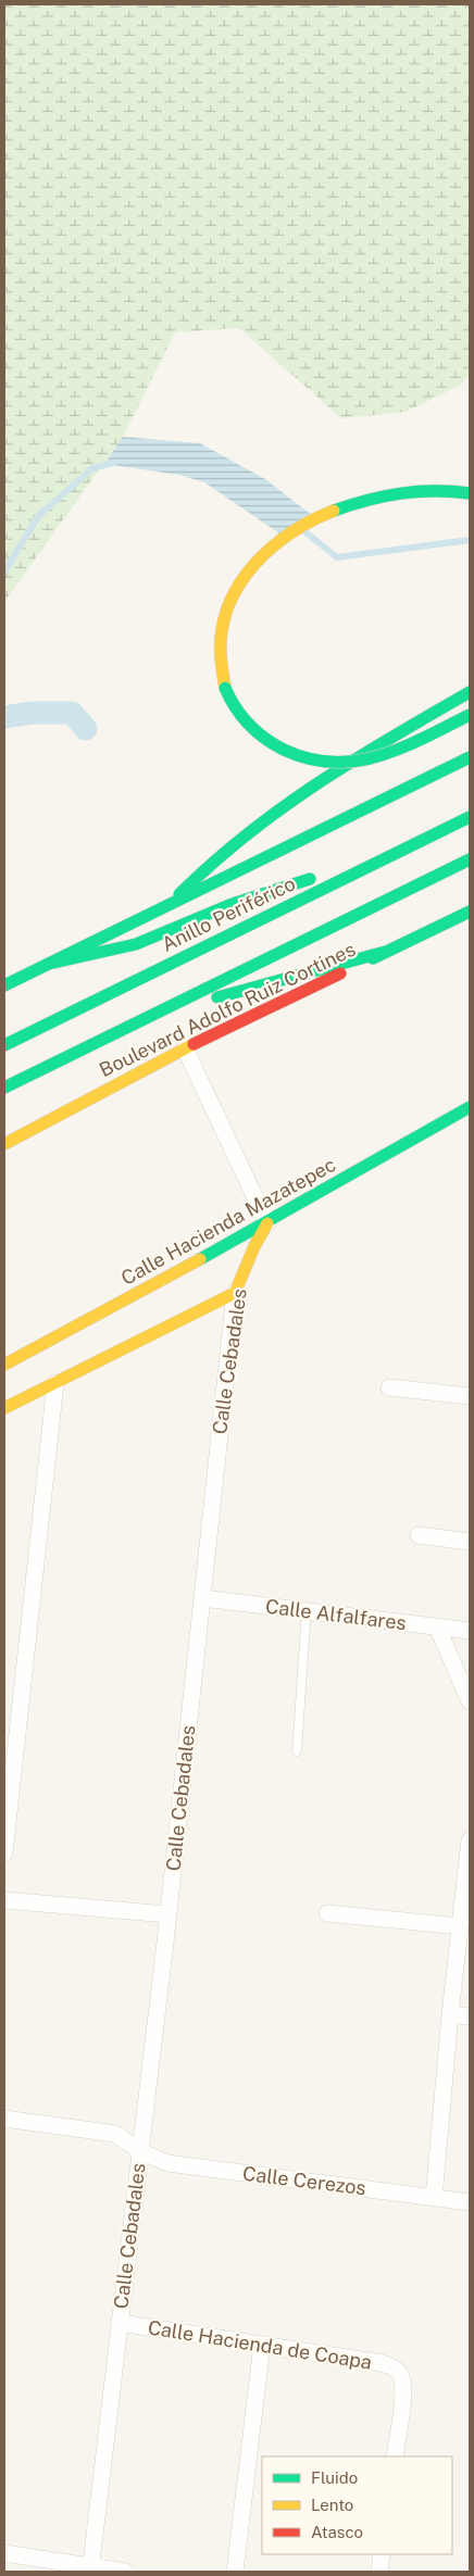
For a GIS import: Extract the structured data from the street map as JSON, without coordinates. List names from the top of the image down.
{
  "streets": {
    "main road": [
      "Anillo Periférico",
      "Boulevard Adolfo Ruiz Cortines",
      "Calle Hacienda Mazatepec",
      "Calle Cebadales"
    ],
    "street": ["Calle Alfalfares", "Calle Cerezos", "Calle Hacienda de Coapa"]
  },
  "crossings": [
    ["Calle Hacienda Mazatepec", "Calle Cebadales"],
    ["Calle Cebadales", "Calle Alfalfares"],
    ["Calle Cebadales", "Calle Cerezos"],
    ["Calle Cebadales", "Calle Hacienda de Coapa"]
  ],
  "legend": ["Fluido", "Lento", "Atasco"]
}
